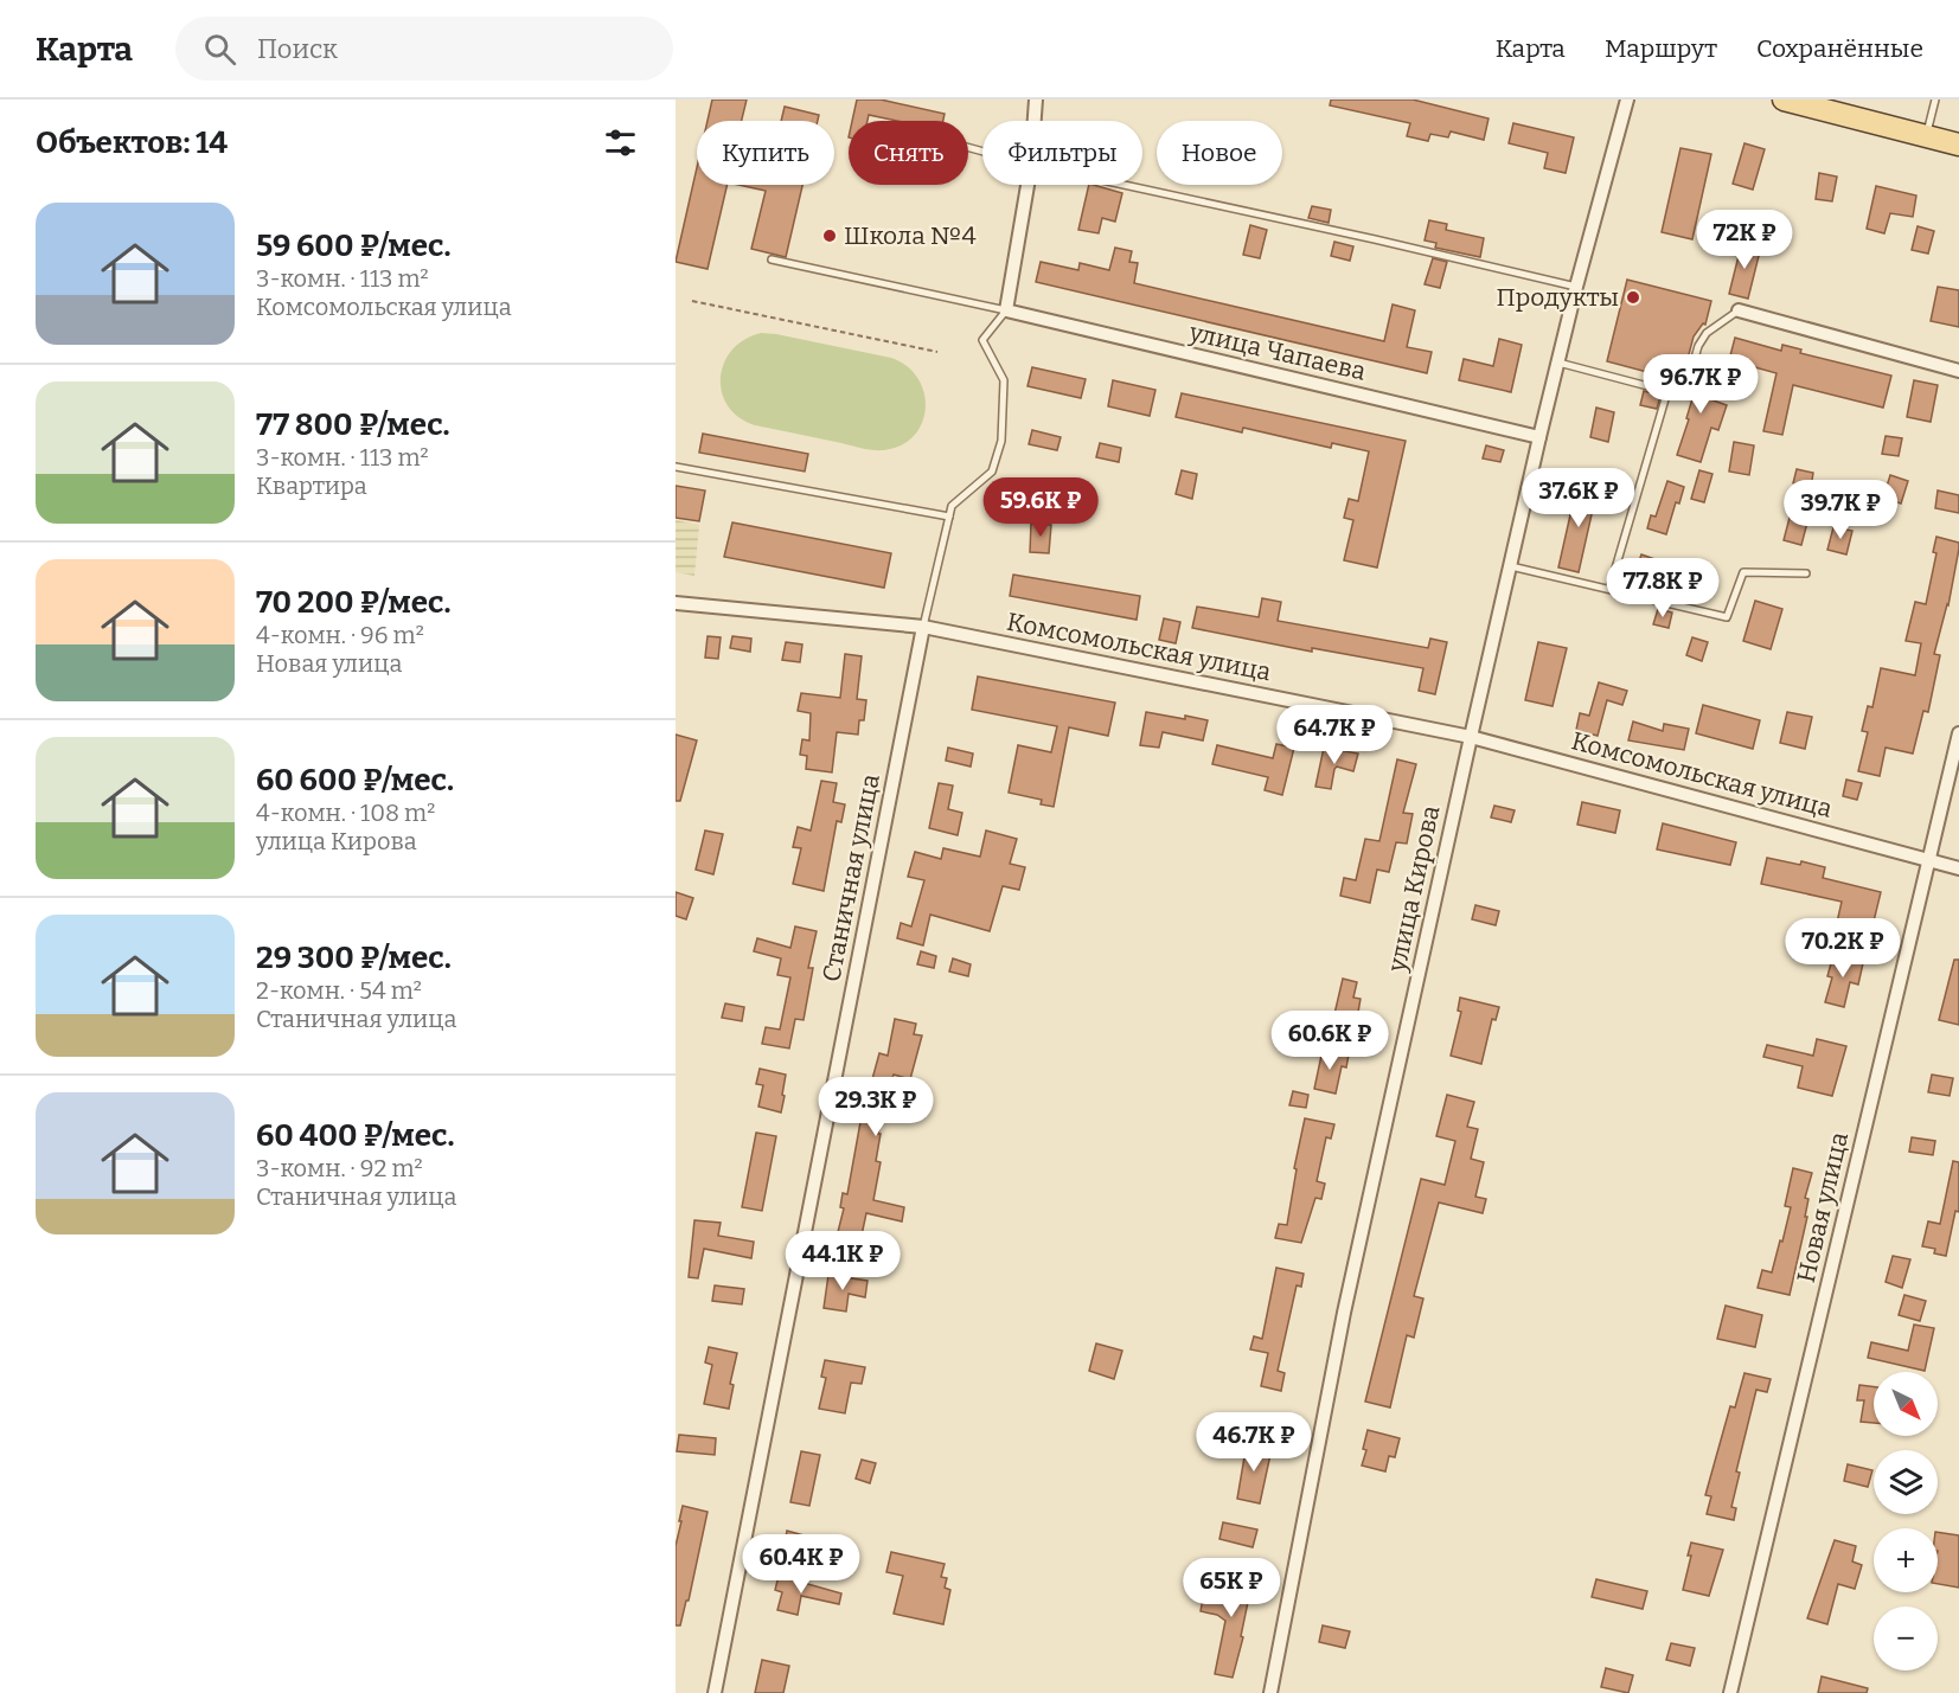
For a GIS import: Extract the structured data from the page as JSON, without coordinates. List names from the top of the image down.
{
  "streets": {
    "street": [
      "улица Чапаева",
      "Комсомольская улица",
      "Станичная улица",
      "улица Кирова",
      "Новая улица"
    ]
  },
  "crossings": [
    ["улица Чапаева", "Станичная улица"],
    ["улица Чапаева", "улица Кирова"],
    ["Комсомольская улица", "Станичная улица"],
    ["Комсомольская улица", "улица Кирова"],
    ["Комсомольская улица", "Новая улица"]
  ],
  "places": ["Школа №4", "Продукты"],
  "north": "bottom right",
  "page": {
    "header": "Карта",
    "search": "Поиск",
    "nav": ["Карта", "Маршрут", "Сохранённые"],
    "heading": "Объектов: 14",
    "chip": [
      "Купить",
      "Снять",
      "Фильтры",
      "Новое"
    ],
    "list": [
      {
        "name": "59 600 ₽/мес.",
        "note": "3-комн. · 113 m² · Комсомольская улица"
      },
      {
        "name": "77 800 ₽/мес.",
        "note": "3-комн. · 113 m² · Квартира"
      },
      {
        "name": "70 200 ₽/мес.",
        "note": "4-комн. · 96 m² · Новая улица"
      },
      {
        "name": "60 600 ₽/мес.",
        "note": "4-комн. · 108 m² · улица Кирова"
      },
      {
        "name": "29 300 ₽/мес.",
        "note": "2-комн. · 54 m² · Станичная улица"
      },
      {
        "name": "60 400 ₽/мес.",
        "note": "3-комн. · 92 m² · Станичная улица"
      }
    ],
    "price": [
      "72K ₽",
      "96.7K ₽",
      "37.6K ₽",
      "59.6K ₽",
      "39.7K ₽",
      "77.8K ₽",
      "64.7K ₽",
      "70.2K ₽",
      "60.6K ₽",
      "29.3K ₽",
      "44.1K ₽",
      "46.7K ₽",
      "60.4K ₽",
      "65K ₽"
    ],
    "map_buttons": ["+", "−"]
  }
}
